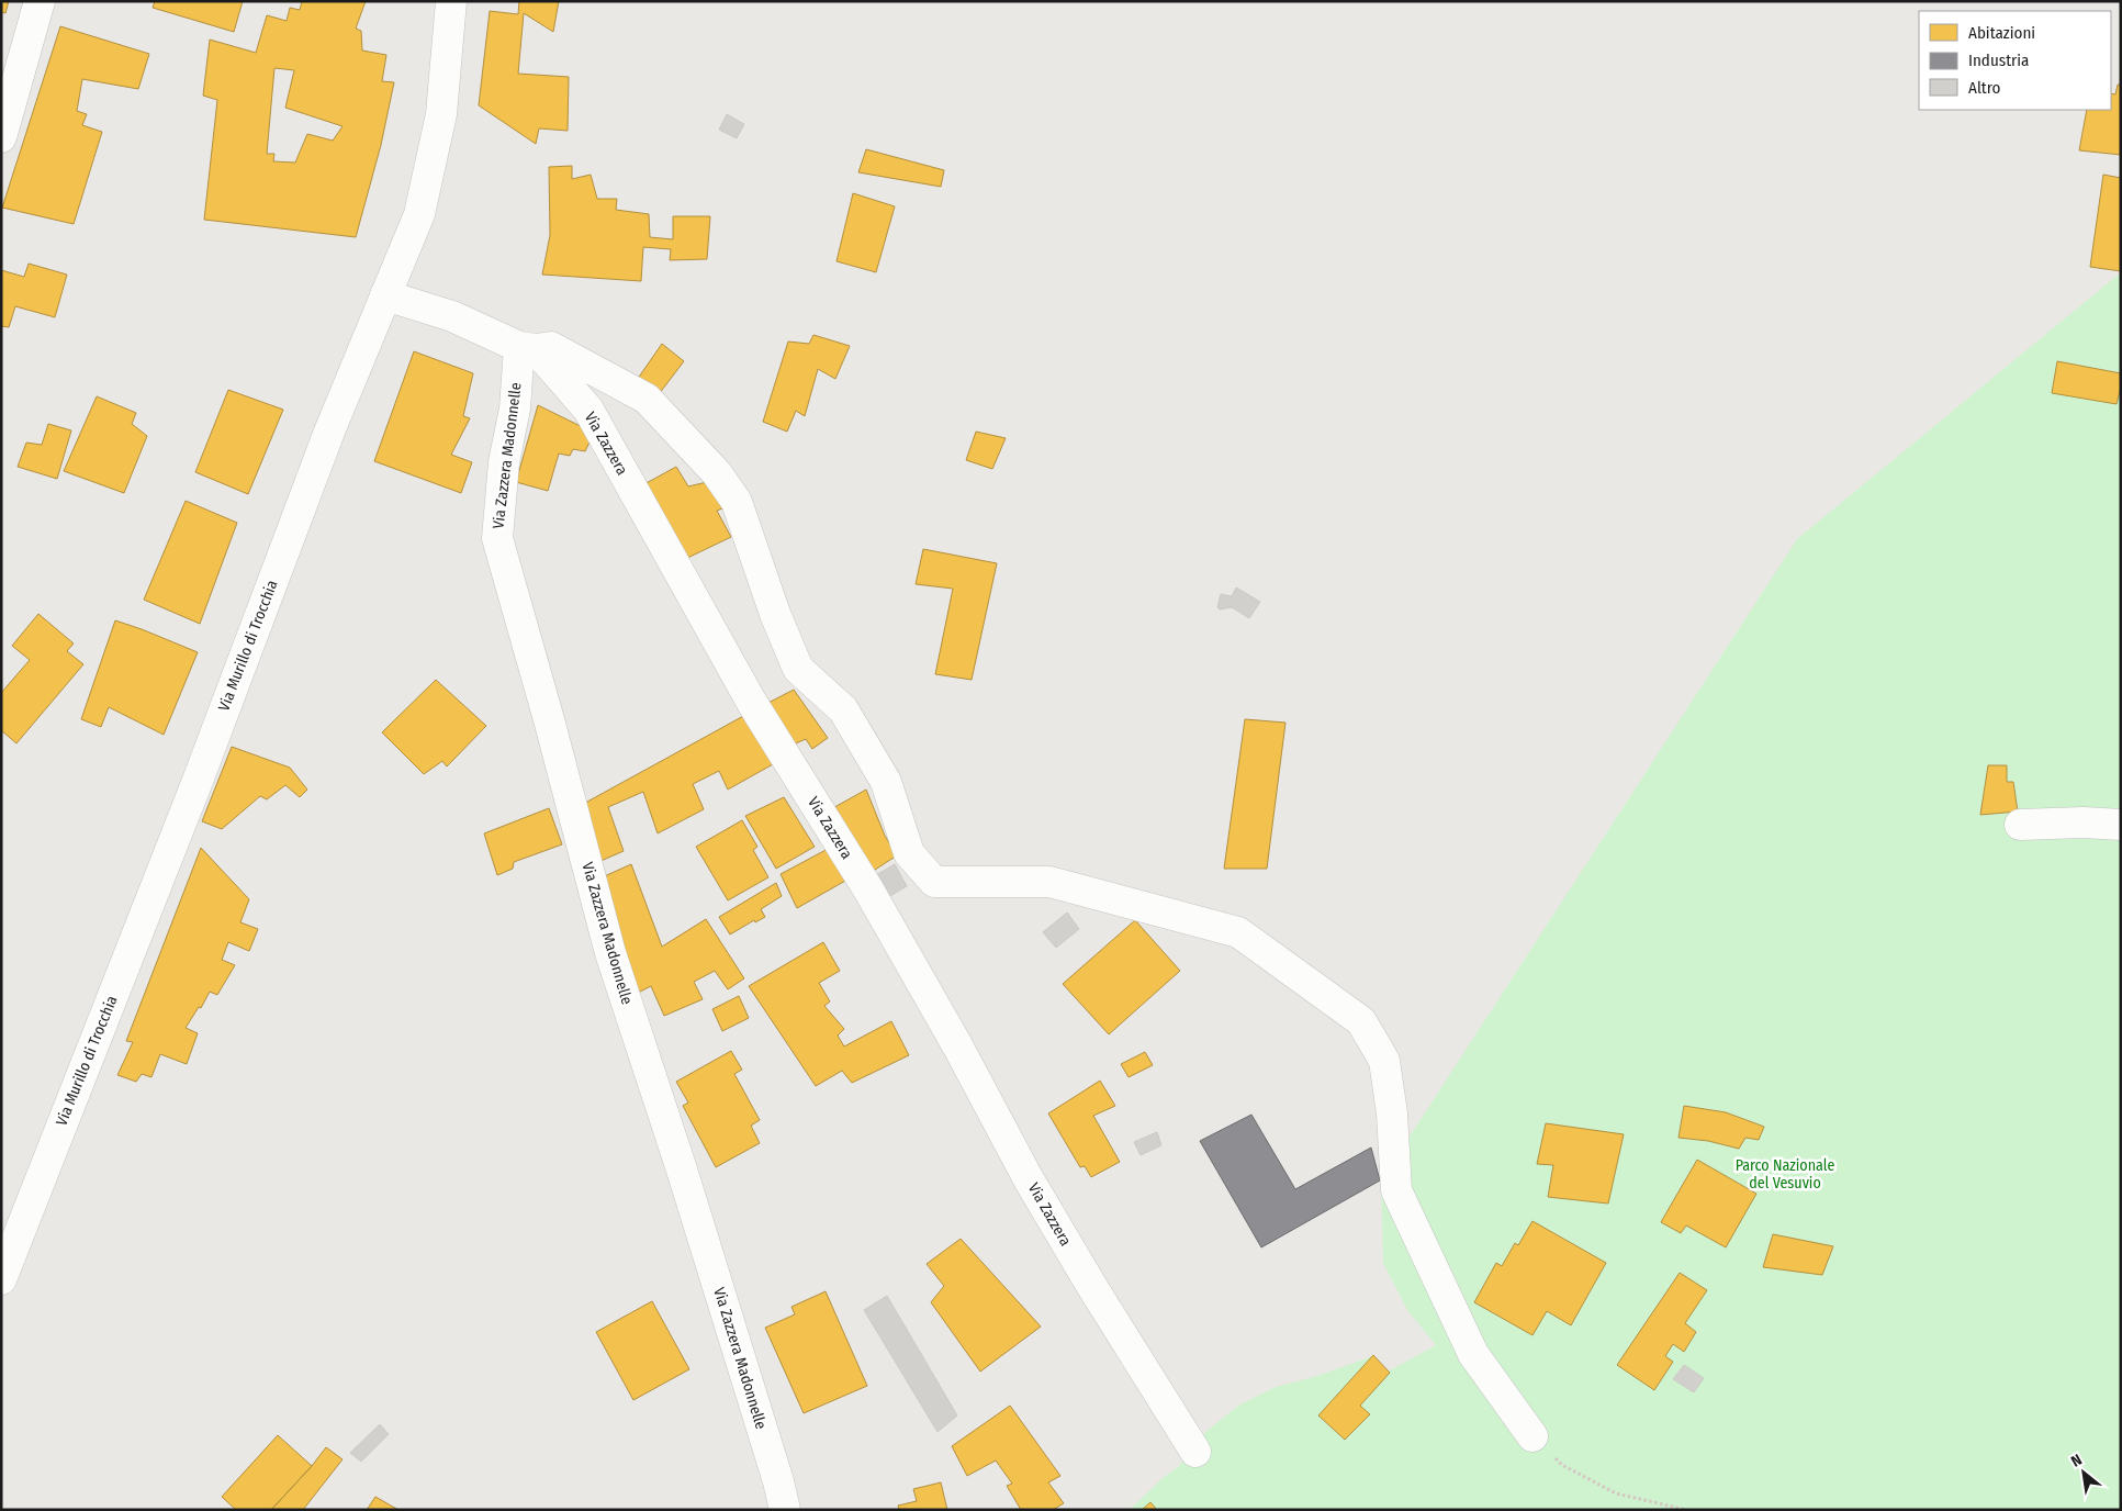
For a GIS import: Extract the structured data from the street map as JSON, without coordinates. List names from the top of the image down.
{
  "streets": {
    "street": ["Via Zazzera", "Via Zazzera Madonnelle", "Via Murillo di Trocchia"]
  },
  "crossings": [
    ["Via Zazzera", "Via Zazzera Madonnelle"],
    ["Via Zazzera", "Via Murillo di Trocchia"]
  ],
  "parks": ["Parco Nazionale del Vesuvio"],
  "legend": ["Abitazioni", "Industria", "Altro"],
  "north": "top left"
}
